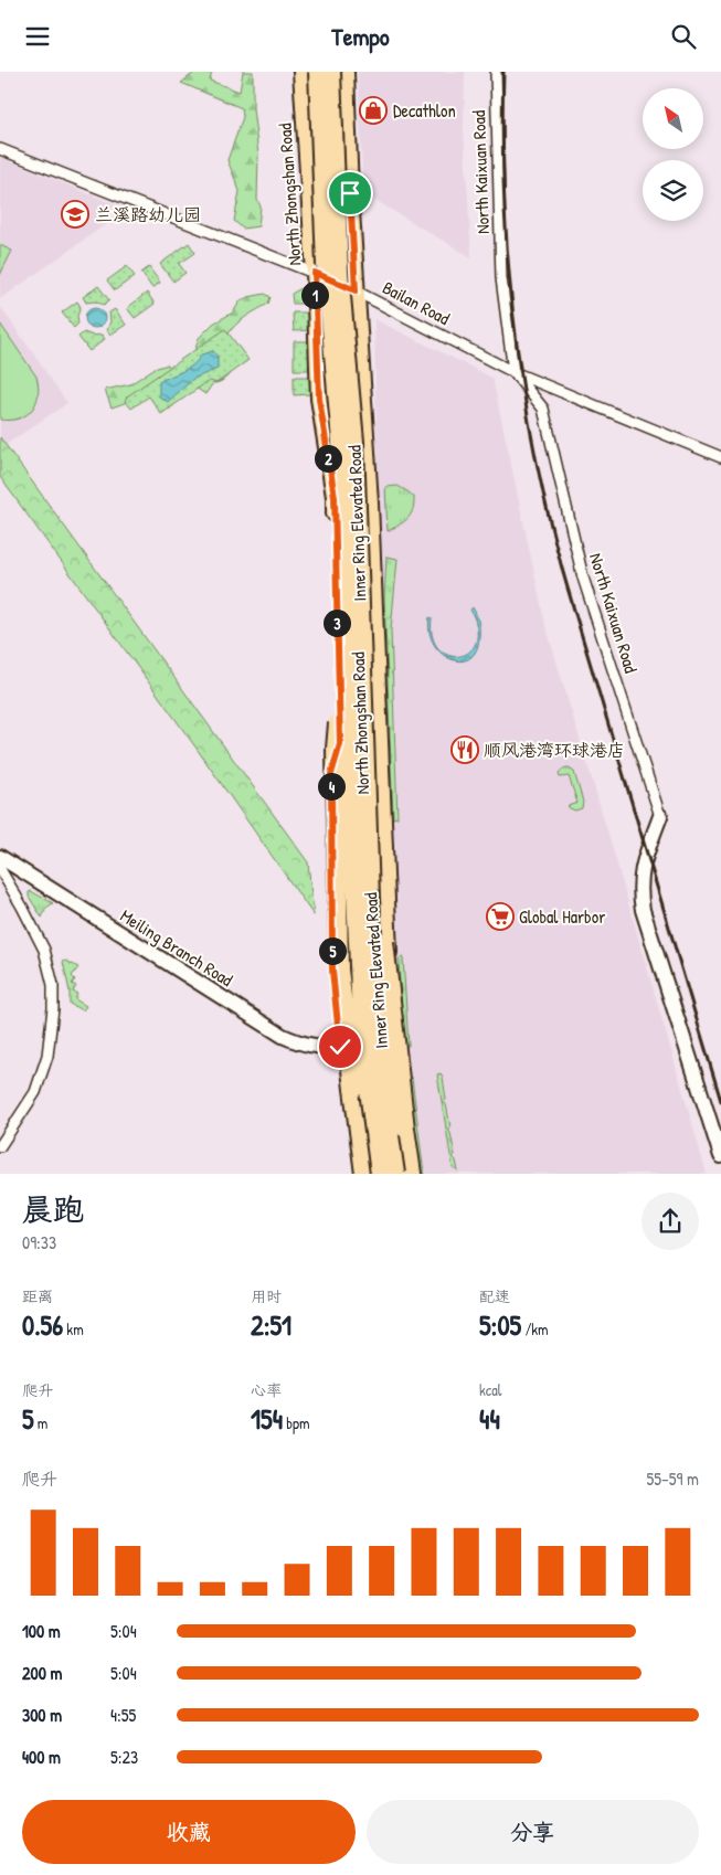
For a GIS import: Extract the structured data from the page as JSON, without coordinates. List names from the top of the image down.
{
  "streets": {
    "highway": ["Inner Ring Elevated Road"],
    "main road": ["North Zhongshan Road"],
    "street": ["North Kaixuan Road", "Bailan Road", "Meiling Branch Road"]
  },
  "crossings": [
    ["North Kaixuan Road", "Bailan Road"],
    ["North Zhongshan Road", "Bailan Road"],
    ["North Zhongshan Road", "Meiling Branch Road"]
  ],
  "places": {
    "shop": ["Decathlon"],
    "school or university": ["兰溪路幼儿园"],
    "restaurant": ["顺风港湾环球港店"],
    "supermarket": ["Global Harbor"]
  },
  "north": "top left",
  "page": {
    "header": "Tempo",
    "pins": [
      "1",
      "2",
      "3",
      "4",
      "5"
    ],
    "heading": ["晨跑", "09:33"],
    "stats": [
      ["距离", "0.56 km"],
      ["用时", "2:51"],
      ["配速", "5:05 /km"],
      ["爬升", "5 m"],
      ["心率", "154 bpm"],
      ["kcal", "44"]
    ],
    "chart": ["爬升", "55–59 m"],
    "list": [
      {
        "name": "100 m",
        "note": "5:04"
      },
      {
        "name": "200 m",
        "note": "5:04"
      },
      {
        "name": "300 m",
        "note": "4:55"
      },
      {
        "name": "400 m",
        "note": "5:23"
      }
    ],
    "buttons": ["收藏", "分享"]
  }
}
